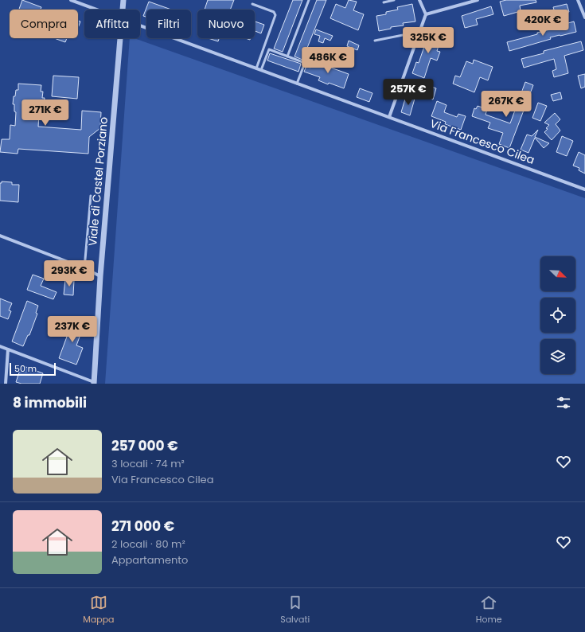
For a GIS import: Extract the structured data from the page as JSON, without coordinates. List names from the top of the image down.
{
  "streets": {
    "street": ["Via Francesco Cilea", "Viale di Castel Porziano"]
  },
  "scale_bar": "50 m",
  "north": "bottom right",
  "page": {
    "price": [
      "420K €",
      "325K €",
      "486K €",
      "257K €",
      "267K €",
      "271K €",
      "293K €",
      "237K €"
    ],
    "chip": [
      "Compra",
      "Affitta",
      "Filtri",
      "Nuovo"
    ],
    "scale": "50 m",
    "heading": "8 immobili",
    "list": [
      {
        "name": "257 000 €",
        "note": "3 locali · 74 m² · Via Francesco Cilea"
      },
      {
        "name": "271 000 €",
        "note": "2 locali · 80 m² · Appartamento"
      }
    ],
    "tabs": ["Mappa", "Salvati", "Home"]
  }
}
